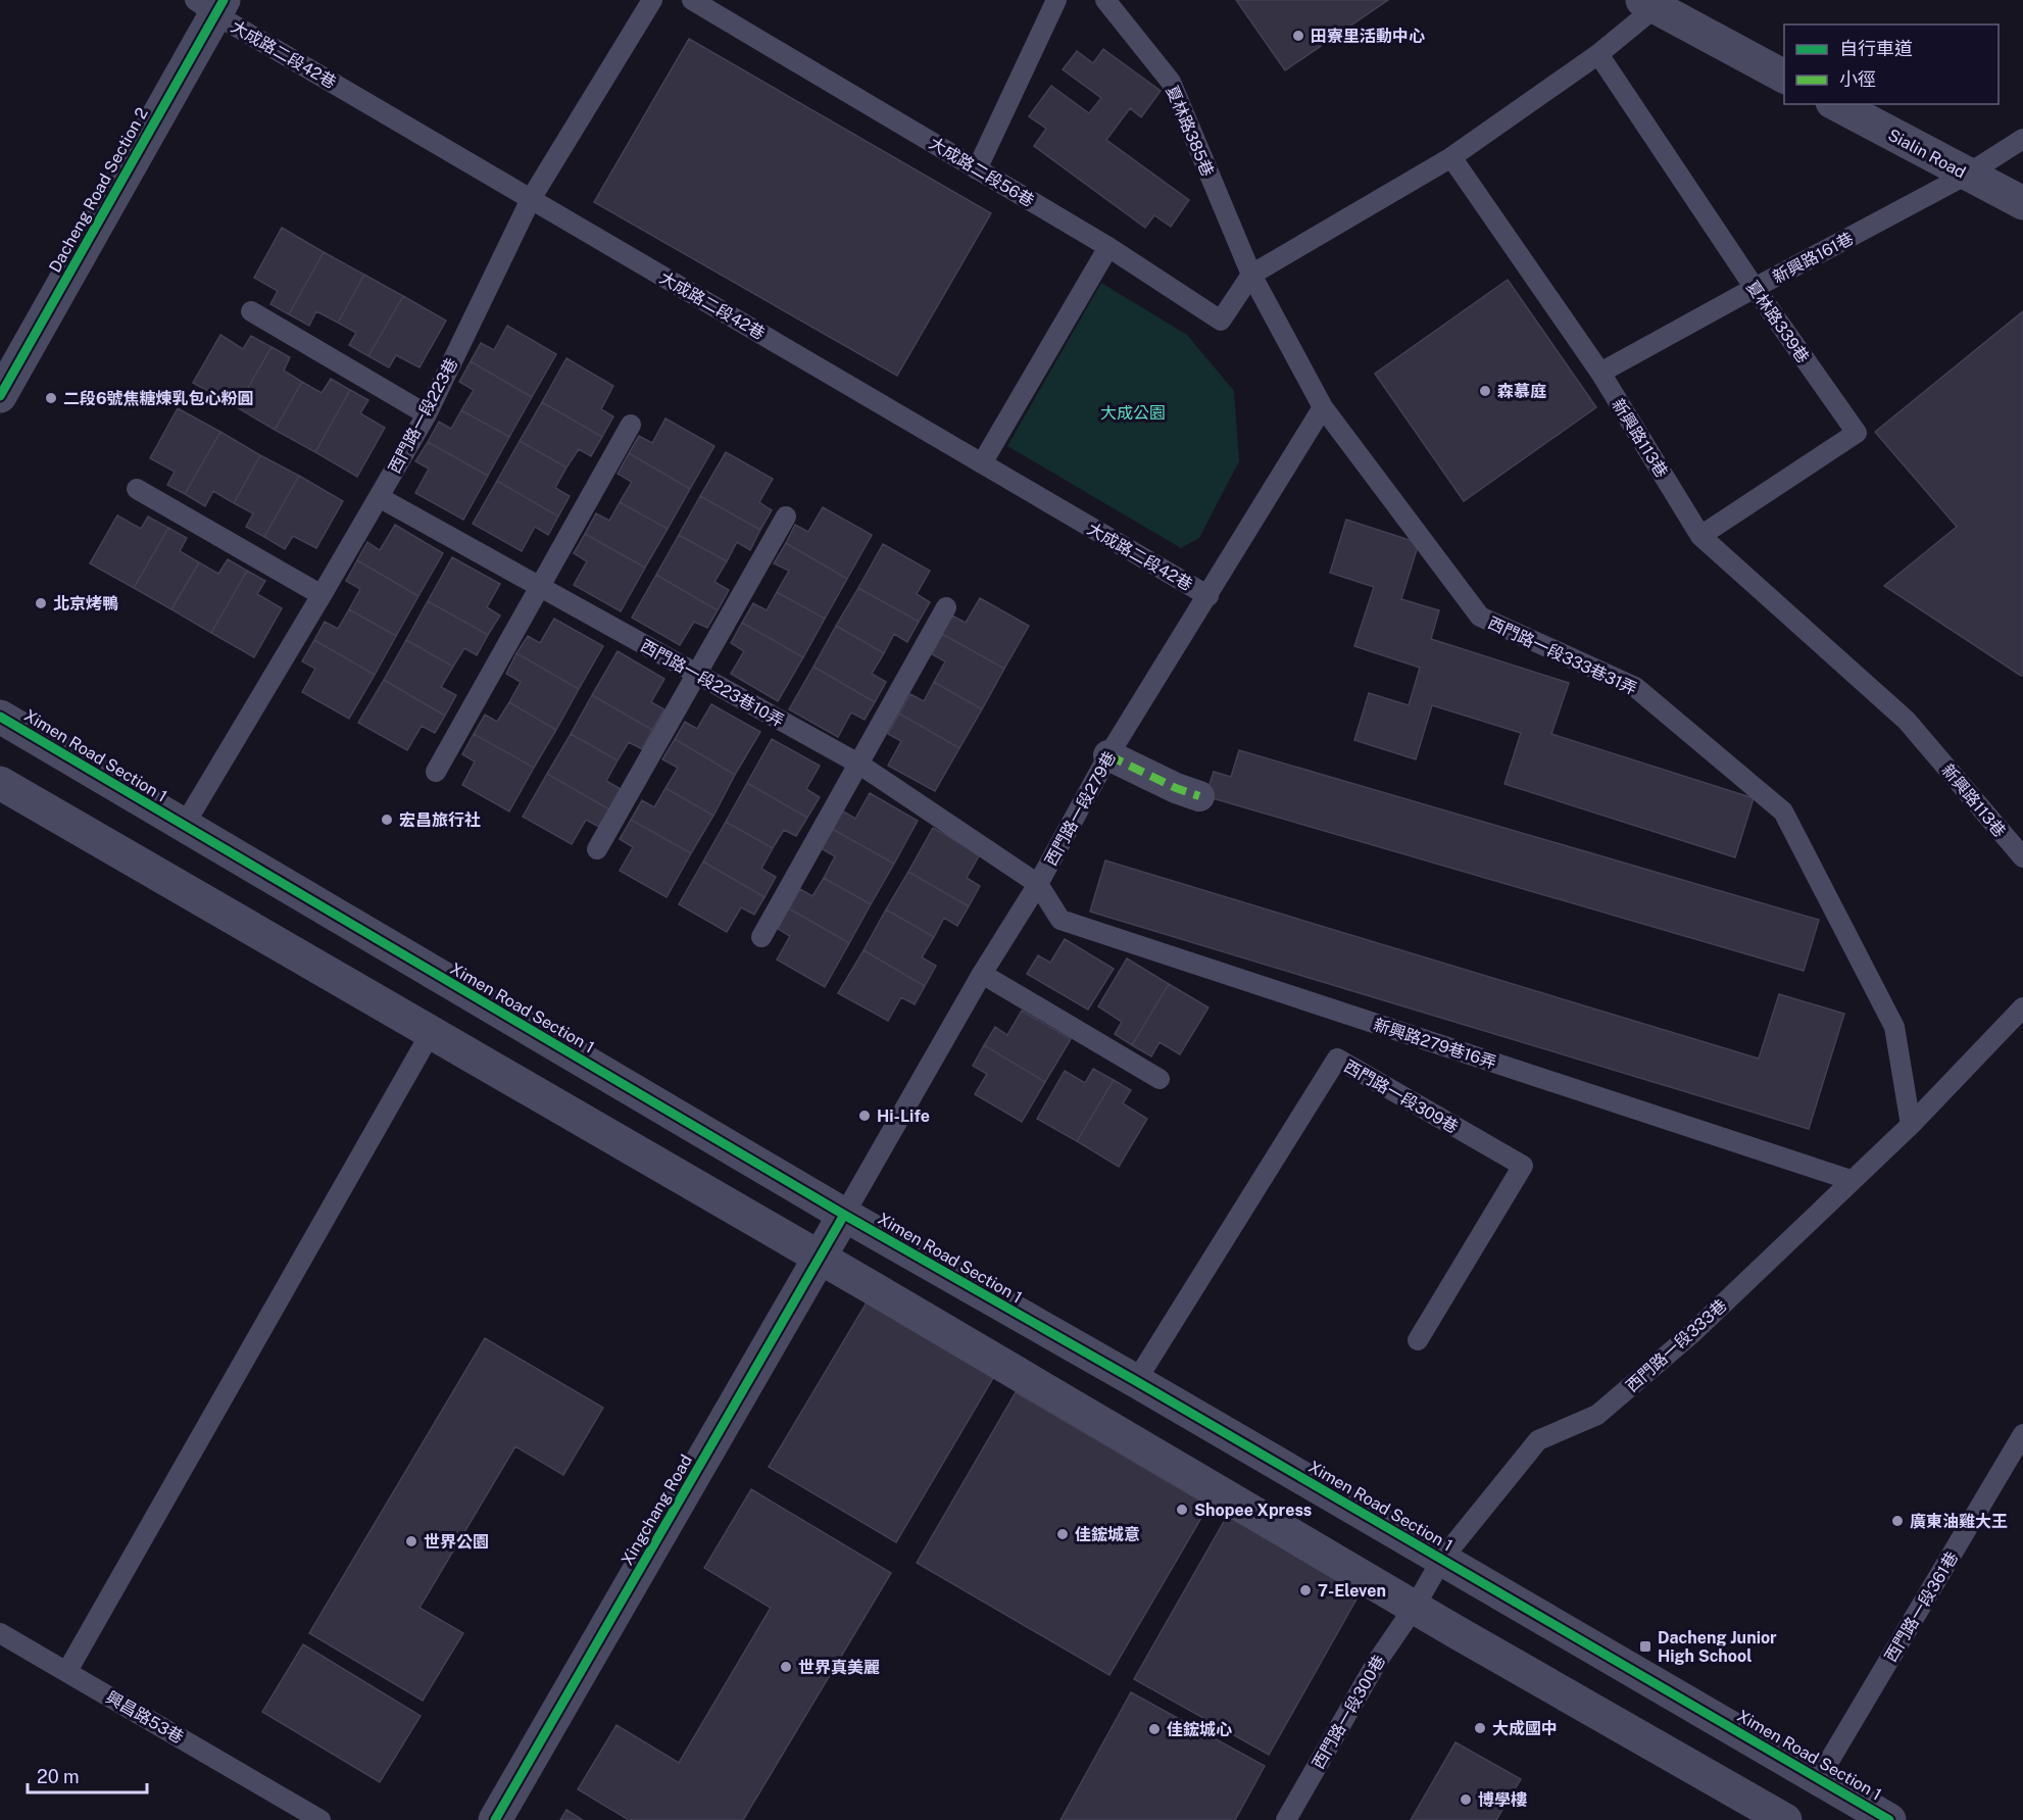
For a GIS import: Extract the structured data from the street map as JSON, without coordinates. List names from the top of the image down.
{
  "streets": {
    "street": [
      "Sialin Road",
      "Dacheng Road Section 2",
      "Ximen Road Section 1",
      "Xingchang Road"
    ],
    "lane": [
      "大成路二段42巷",
      "夏林路385巷",
      "大成路二段56巷",
      "新興路161巷",
      "夏林路339巷",
      "西門路一段223巷",
      "新興路113巷",
      "西門路一段333巷31弄",
      "西門路一段223巷10弄",
      "西門路一段279巷",
      "新興路279巷16弄",
      "西門路一段309巷",
      "西門路一段333巷",
      "西門路一段361巷",
      "西門路一段300巷",
      "興昌路53巷"
    ]
  },
  "crossings": [
    ["大成路二段42巷", "Dacheng Road Section 2"],
    ["大成路二段42巷", "西門路一段223巷"],
    ["大成路二段42巷", "西門路一段279巷"],
    ["夏林路385巷", "大成路二段56巷"],
    ["夏林路385巷", "西門路一段333巷31弄"],
    ["Sialin Road", "新興路161巷"],
    ["大成路二段56巷", "西門路一段333巷31弄"],
    ["新興路161巷", "夏林路339巷"],
    ["新興路161巷", "新興路113巷"],
    ["夏林路339巷", "新興路113巷"],
    ["西門路一段223巷", "西門路一段223巷10弄"],
    ["西門路一段223巷", "Ximen Road Section 1"],
    ["西門路一段333巷31弄", "西門路一段279巷"],
    ["西門路一段333巷31弄", "西門路一段333巷"],
    ["西門路一段223巷10弄", "西門路一段279巷"],
    ["西門路一段223巷10弄", "新興路279巷16弄"],
    ["Ximen Road Section 1", "西門路一段279巷"],
    ["Ximen Road Section 1", "西門路一段309巷"],
    ["Ximen Road Section 1", "西門路一段333巷"],
    ["Ximen Road Section 1", "Xingchang Road"],
    ["Ximen Road Section 1", "西門路一段361巷"],
    ["西門路一段279巷", "新興路279巷16弄"],
    ["西門路一段279巷", "Xingchang Road"],
    ["新興路279巷16弄", "西門路一段333巷"],
    ["西門路一段333巷", "西門路一段300巷"]
  ],
  "parks": ["大成公園"],
  "places": {
    "other": [
      "田寮里活動中心",
      "森慕庭",
      "二段6號焦糖煉乳包心粉圓",
      "北京烤鴨",
      "宏昌旅行社",
      "Hi-Life",
      "Shopee Xpress",
      "廣東油雞大王",
      "佳鋐城意",
      "世界公園",
      "7-Eleven",
      "世界真美麗",
      "大成國中",
      "佳鋐城心",
      "博學樓"
    ],
    "transit": ["Dacheng Junior High School"]
  },
  "legend": ["自行車道", "小徑"],
  "scale_bar": "20 m"
}
